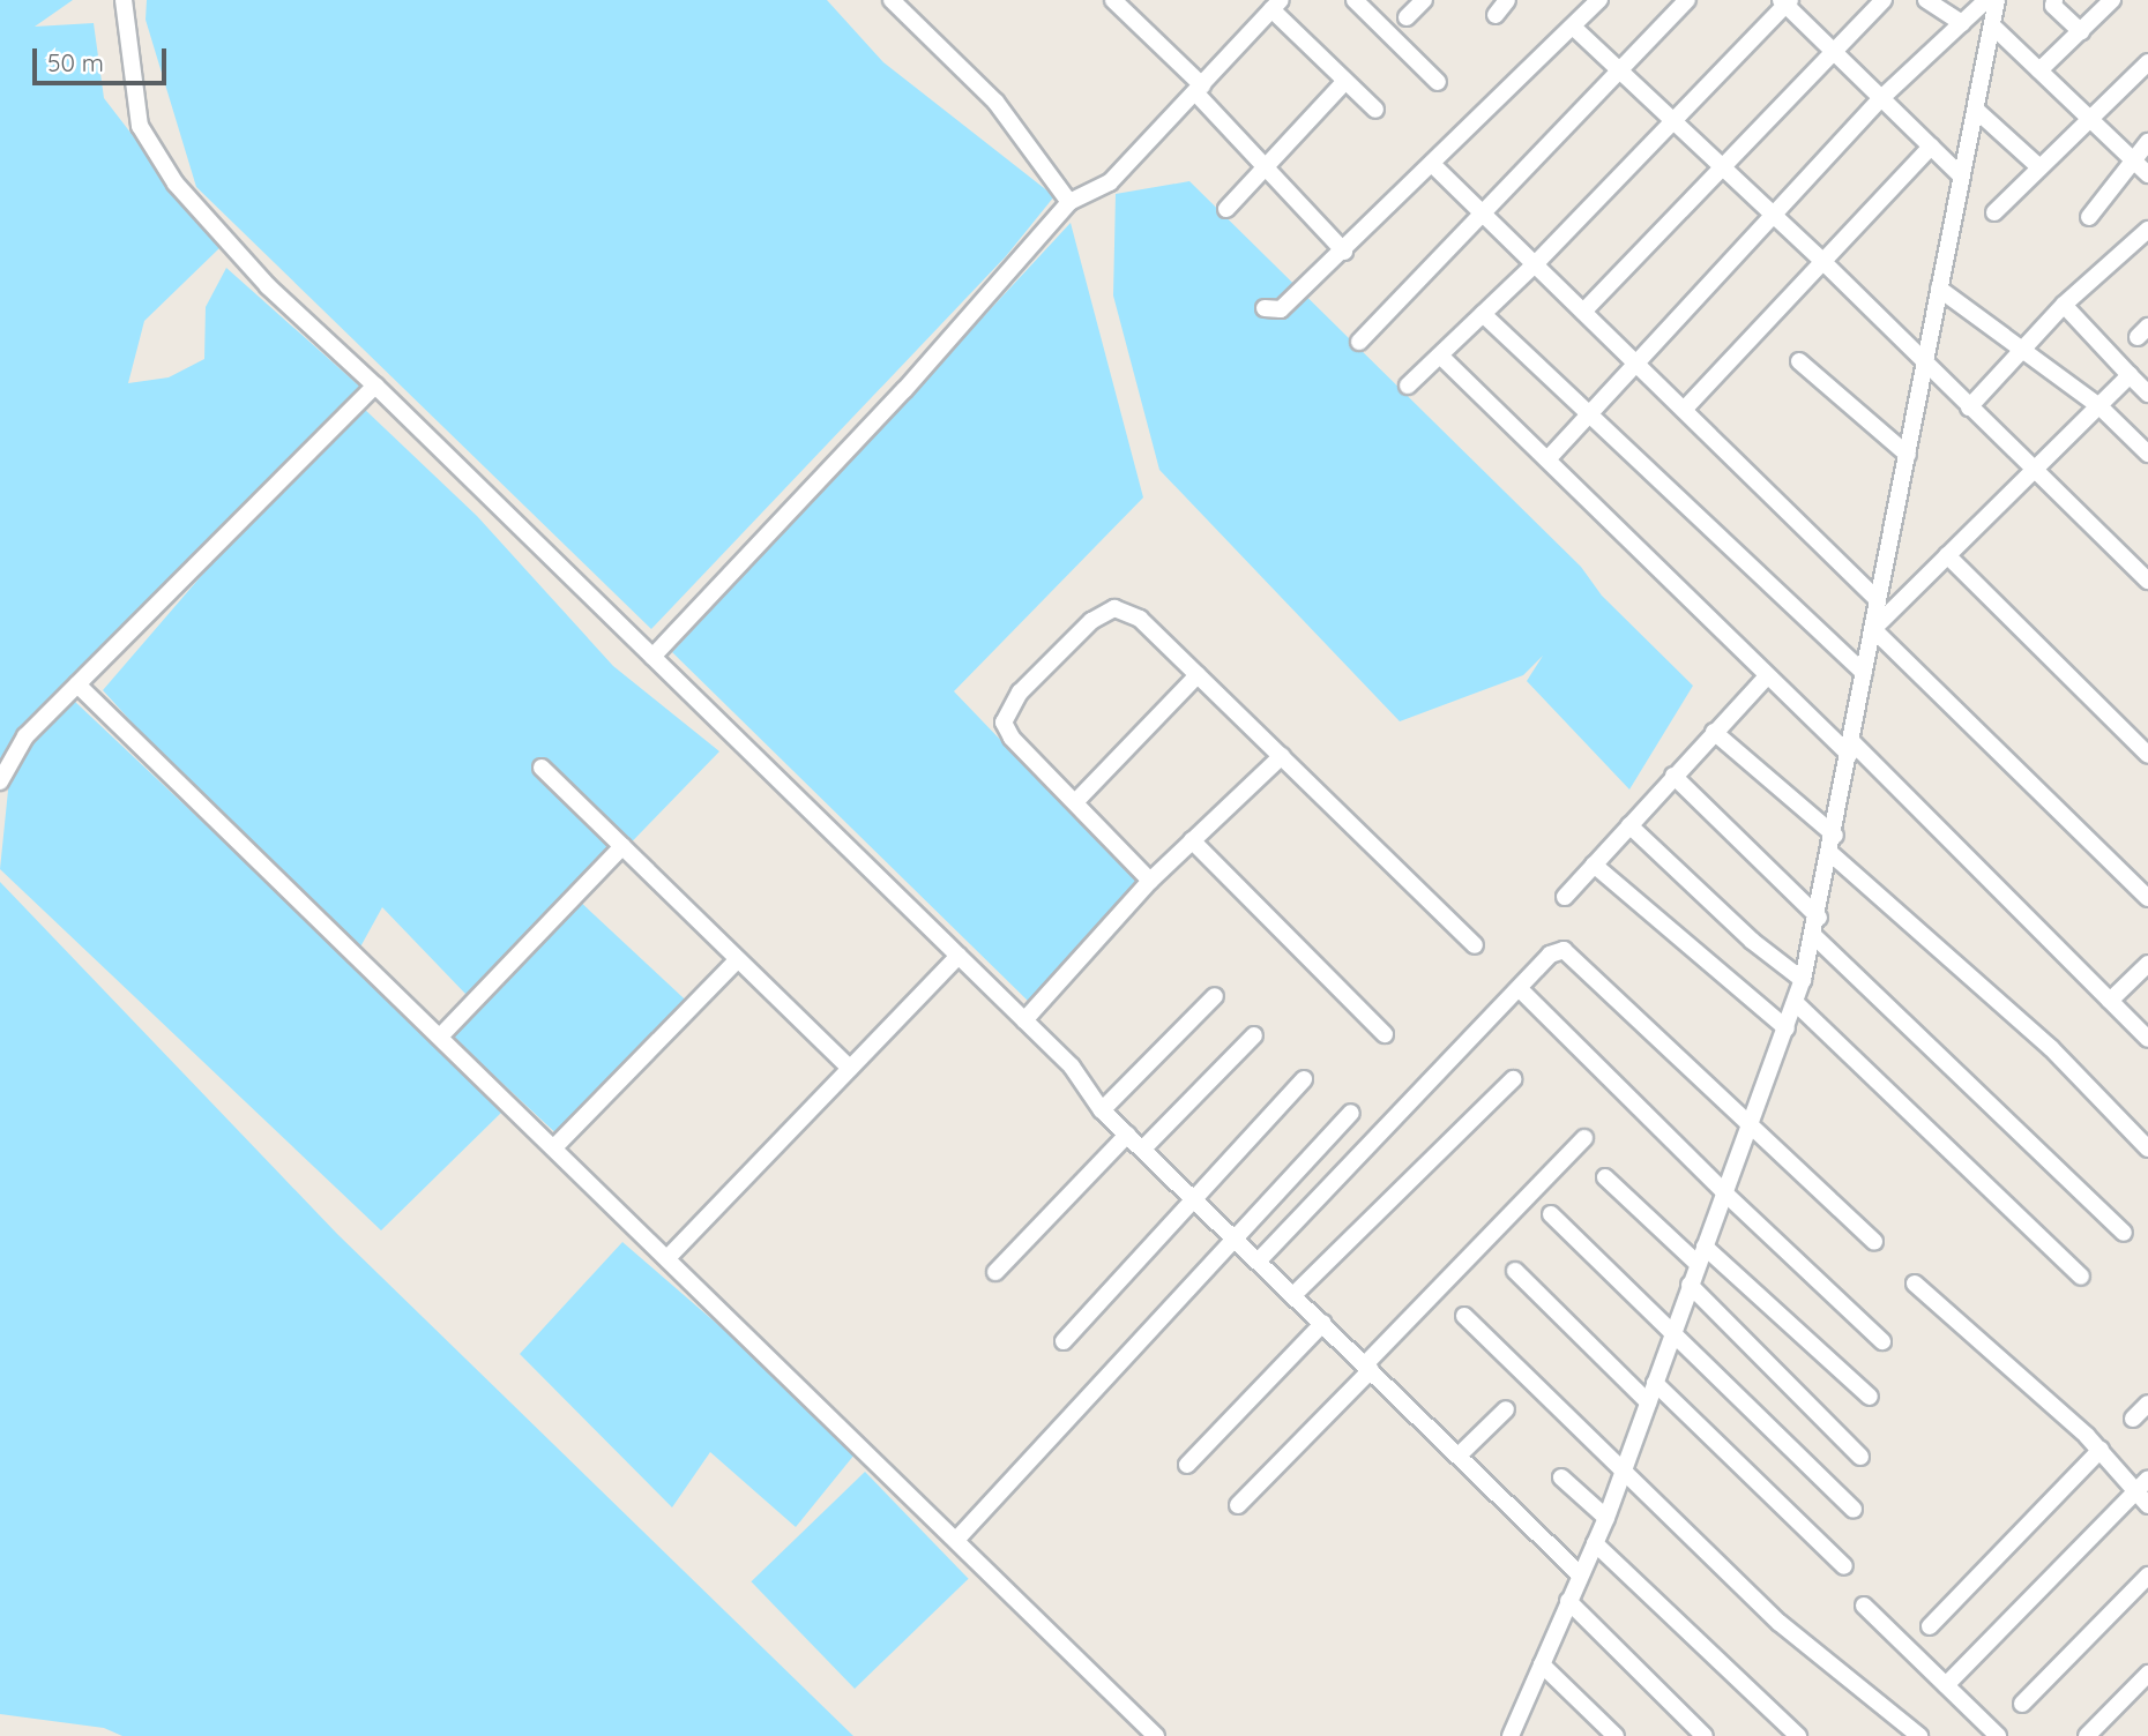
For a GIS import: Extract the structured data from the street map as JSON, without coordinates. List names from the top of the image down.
{
  "scale_bar": "50 m"
}
